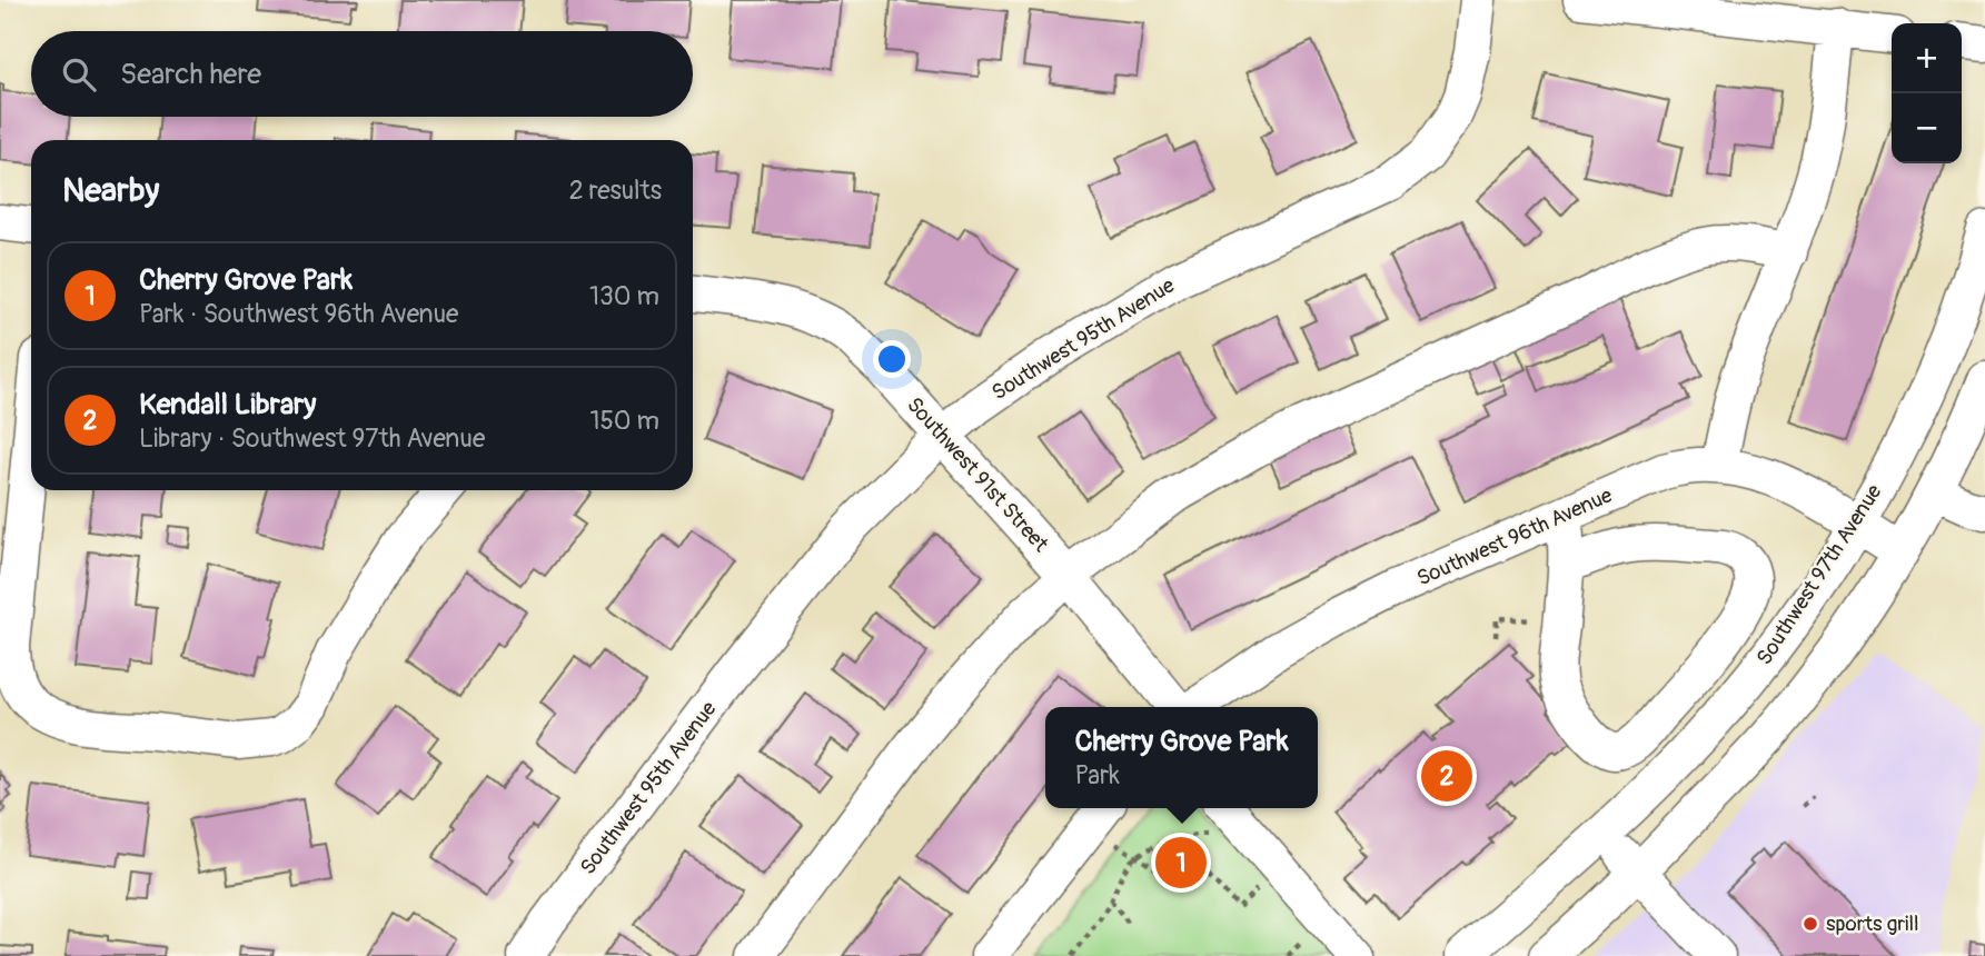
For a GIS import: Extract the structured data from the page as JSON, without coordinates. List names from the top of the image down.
{
  "streets": {
    "street": [
      "Southwest 95th Avenue",
      "Southwest 91st Street",
      "Southwest 96th Avenue",
      "Southwest 97th Avenue"
    ]
  },
  "crossings": [
    ["Southwest 95th Avenue", "Southwest 91st Street"],
    ["Southwest 96th Avenue", "Southwest 97th Avenue"]
  ],
  "places": ["sports grill"],
  "page": {
    "map_buttons": ["+", "−"],
    "search": "Search here",
    "heading": ["Nearby", "2 results"],
    "list": [
      {
        "mark": "1",
        "name": "Cherry Grove Park",
        "note": "Park · Southwest 96th Avenue",
        "value": "130 m"
      },
      {
        "mark": "2",
        "name": "Kendall Library",
        "note": "Library · Southwest 97th Avenue",
        "value": "150 m"
      }
    ],
    "popup": ["Cherry Grove Park", "Park"],
    "pins": ["2", "1"]
  }
}
